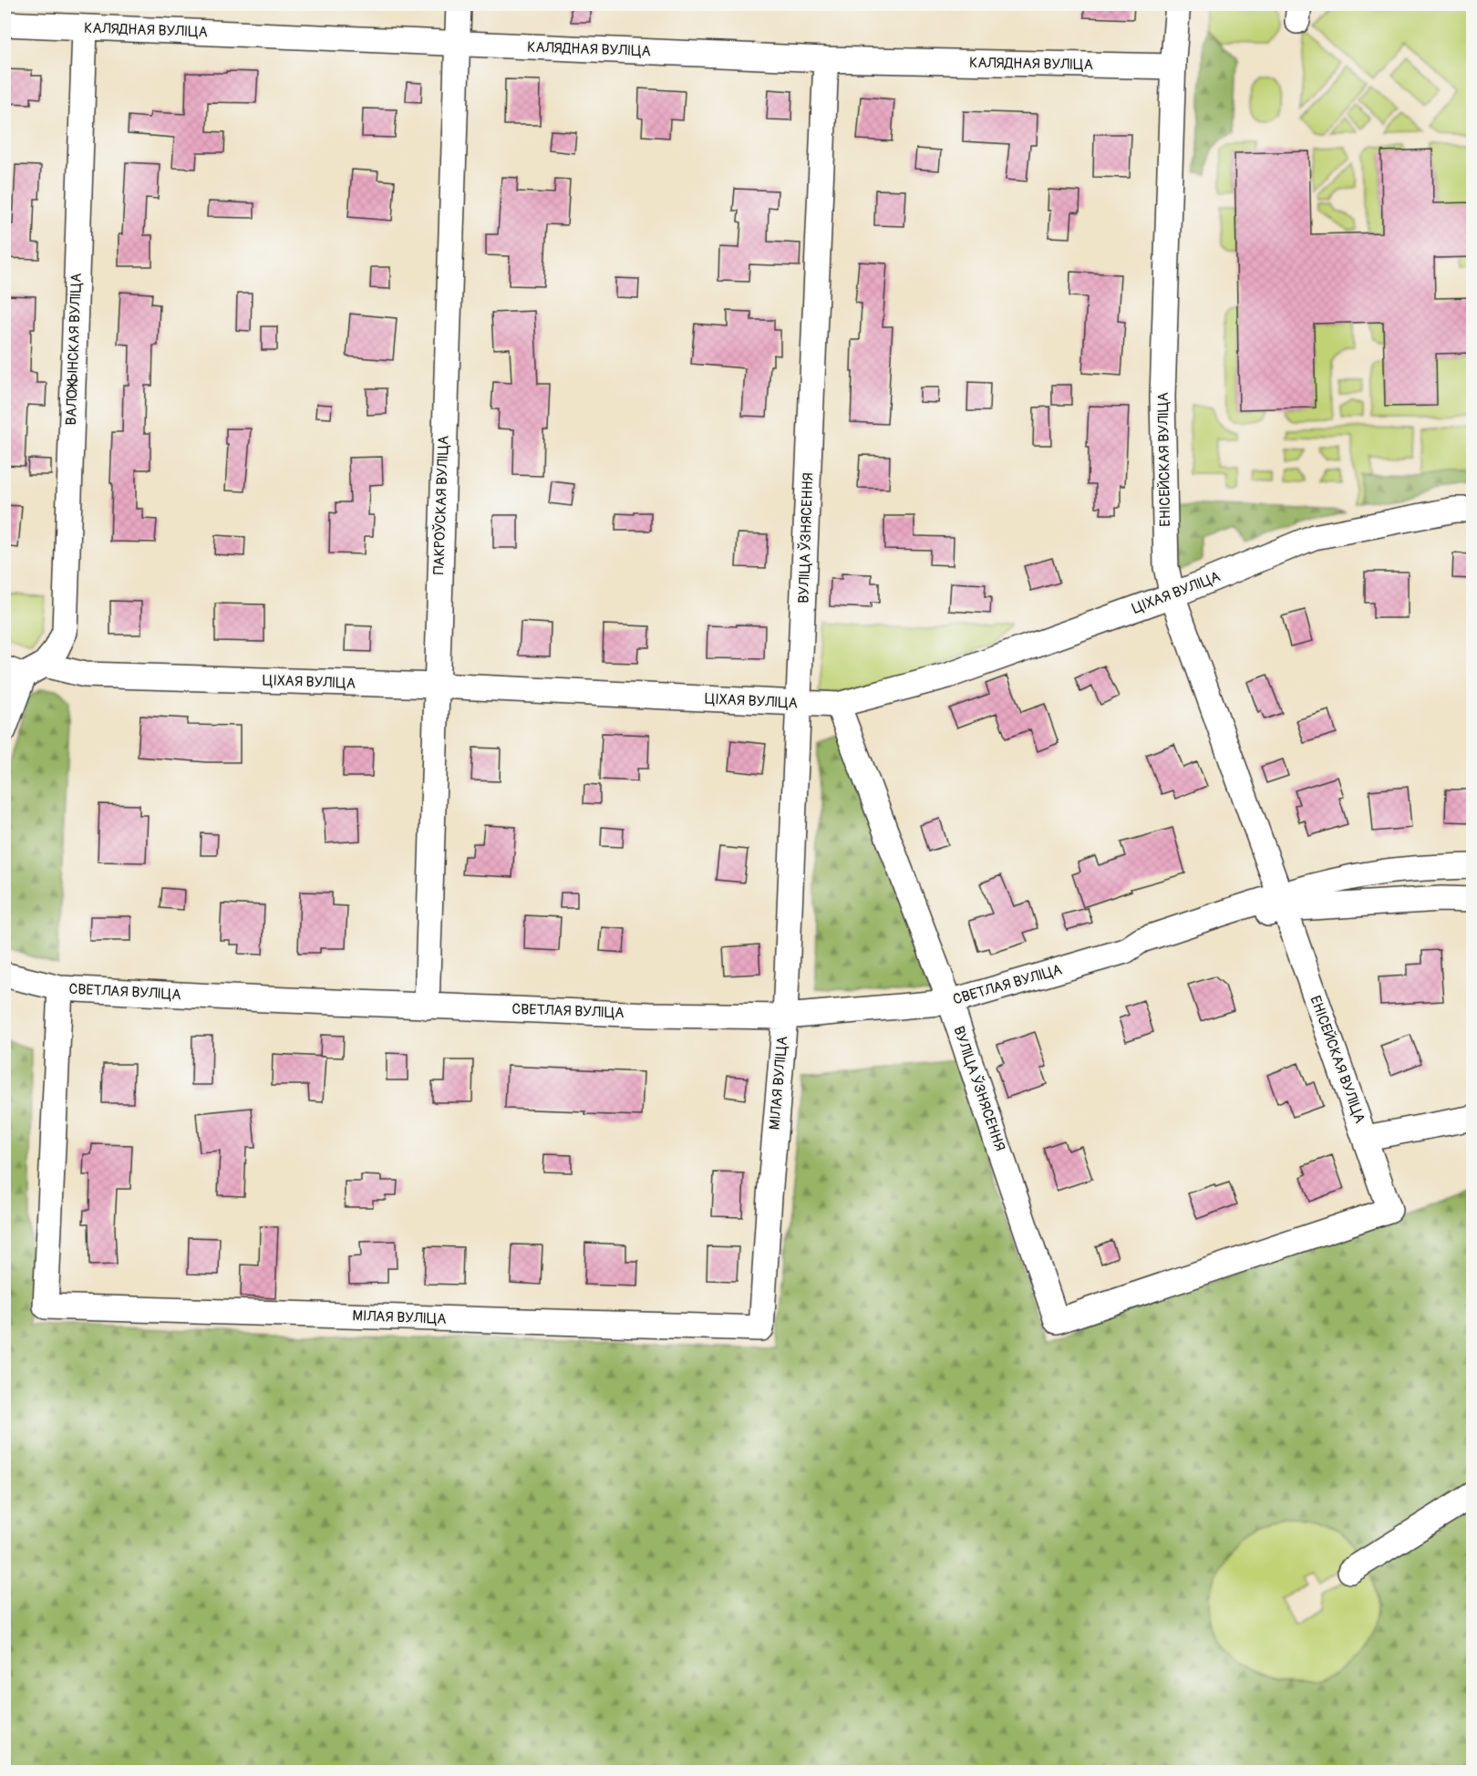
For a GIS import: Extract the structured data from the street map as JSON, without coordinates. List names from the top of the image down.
{
  "streets": {
    "street": [
      "КАЛЯДНАЯ ВУЛІЦА",
      "ВАЛОЖЫНСКАЯ ВУЛІЦА",
      "ЕНІСЕЙСКАЯ ВУЛІЦА",
      "ПАКРОЎСКАЯ ВУЛІЦА",
      "ВУЛІЦА ЎЗНЯСЕННЯ",
      "ЦІХАЯ ВУЛІЦА",
      "СВЕТЛАЯ ВУЛІЦА",
      "МІЛАЯ ВУЛІЦА"
    ]
  },
  "crossings": [
    ["КАЛЯДНАЯ ВУЛІЦА", "ВАЛОЖЫНСКАЯ ВУЛІЦА"],
    ["КАЛЯДНАЯ ВУЛІЦА", "ЕНІСЕЙСКАЯ ВУЛІЦА"],
    ["КАЛЯДНАЯ ВУЛІЦА", "ПАКРОЎСКАЯ ВУЛІЦА"],
    ["КАЛЯДНАЯ ВУЛІЦА", "ВУЛІЦА ЎЗНЯСЕННЯ"],
    ["ВАЛОЖЫНСКАЯ ВУЛІЦА", "ЦІХАЯ ВУЛІЦА"],
    ["ЕНІСЕЙСКАЯ ВУЛІЦА", "ВУЛІЦА ЎЗНЯСЕННЯ"],
    ["ЕНІСЕЙСКАЯ ВУЛІЦА", "ЦІХАЯ ВУЛІЦА"],
    ["ЕНІСЕЙСКАЯ ВУЛІЦА", "СВЕТЛАЯ ВУЛІЦА"],
    ["ПАКРОЎСКАЯ ВУЛІЦА", "ЦІХАЯ ВУЛІЦА"],
    ["ПАКРОЎСКАЯ ВУЛІЦА", "СВЕТЛАЯ ВУЛІЦА"],
    ["ВУЛІЦА ЎЗНЯСЕННЯ", "ЦІХАЯ ВУЛІЦА"],
    ["ВУЛІЦА ЎЗНЯСЕННЯ", "СВЕТЛАЯ ВУЛІЦА"],
    ["ВУЛІЦА ЎЗНЯСЕННЯ", "МІЛАЯ ВУЛІЦА"],
    ["СВЕТЛАЯ ВУЛІЦА", "МІЛАЯ ВУЛІЦА"]
  ]
}
